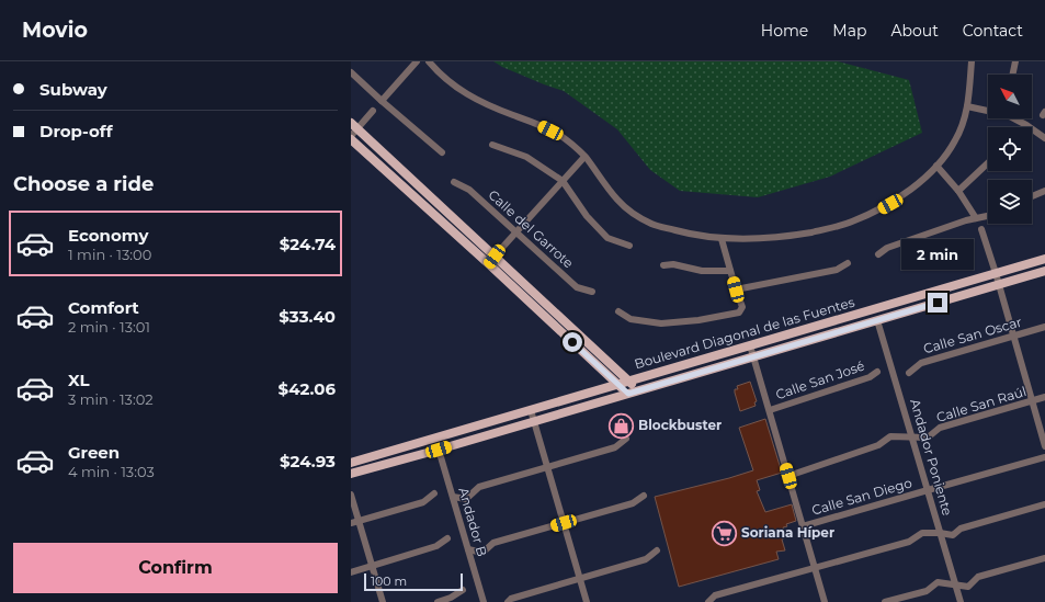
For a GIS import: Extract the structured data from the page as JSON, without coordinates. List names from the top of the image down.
{
  "streets": {
    "main road": ["Boulevard Diagonal de las Fuentes"],
    "street": [
      "Calle del Garrote",
      "Calle San Oscar",
      "Calle San José",
      "Calle San Raúl",
      "Andador Poniente",
      "Calle San Diego",
      "Andador B"
    ]
  },
  "crossings": [
    ["Boulevard Diagonal de las Fuentes", "Andador Poniente"],
    ["Boulevard Diagonal de las Fuentes", "Andador B"],
    ["Calle San Raúl", "Andador Poniente"],
    ["Andador Poniente", "Calle San Diego"]
  ],
  "places": {
    "shop": ["Blockbuster"],
    "supermarket": ["Soriana Híper"]
  },
  "scale_bar": "100 m",
  "north": "top left",
  "page": {
    "header": "Movio",
    "nav": [
      "Home",
      "Map",
      "About",
      "Contact"
    ],
    "banner": ["Subway", "Drop-off"],
    "heading": "Choose a ride",
    "list": [
      {
        "name": "Economy",
        "note": "1 min · 13:00",
        "value": "$24.74"
      },
      {
        "name": "Comfort",
        "note": "2 min · 13:01",
        "value": "$33.40"
      },
      {
        "name": "XL",
        "note": "3 min · 13:02",
        "value": "$42.06"
      },
      {
        "name": "Green",
        "note": "4 min · 13:03",
        "value": "$24.93"
      }
    ],
    "bubble": "2 min",
    "buttons": "Confirm",
    "scale": "100 m"
  }
}
